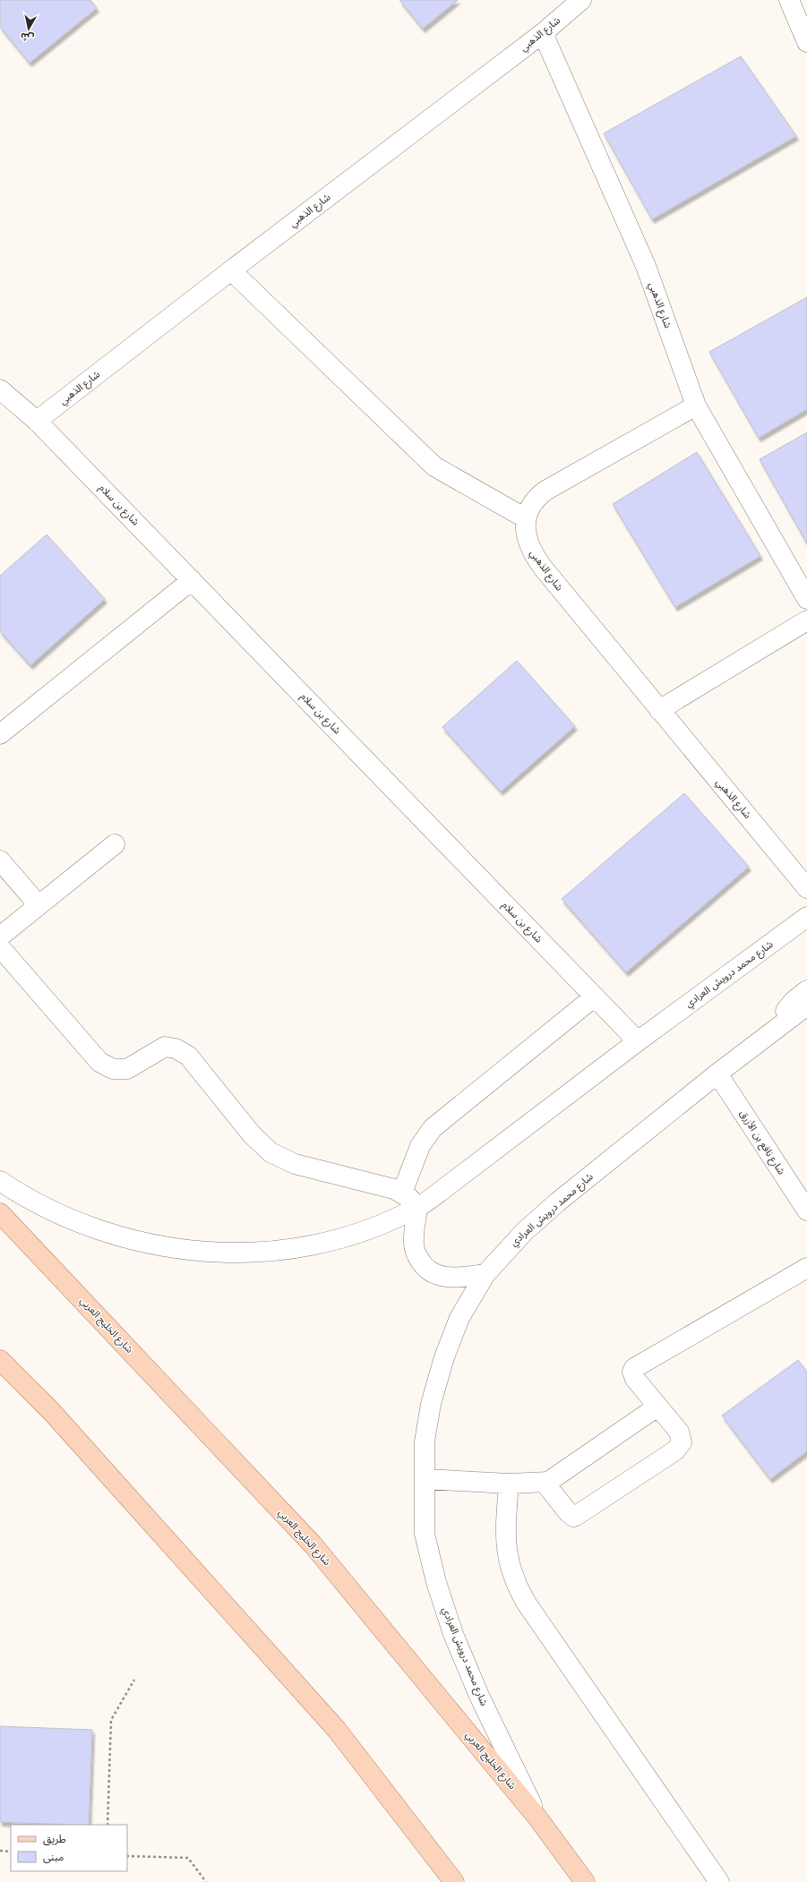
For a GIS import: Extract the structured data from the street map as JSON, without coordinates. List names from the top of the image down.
{
  "streets": {
    "main road": ["شارع الخليج العربي"],
    "street": [
      "شارع الذهبي",
      "شارع بن سلام",
      "شارع محمد درويش العرادي",
      "شارع نافع بن الأزرق"
    ]
  },
  "crossings": [
    ["شارع الذهبي", "شارع بن سلام"],
    ["شارع بن سلام", "شارع محمد درويش العرادي"],
    ["شارع محمد درويش العرادي", "شارع نافع بن الأزرق"],
    ["شارع محمد درويش العرادي", "شارع الخليج العربي"]
  ],
  "legend": ["طريق", "مبنى"],
  "north": "bottom"
}
